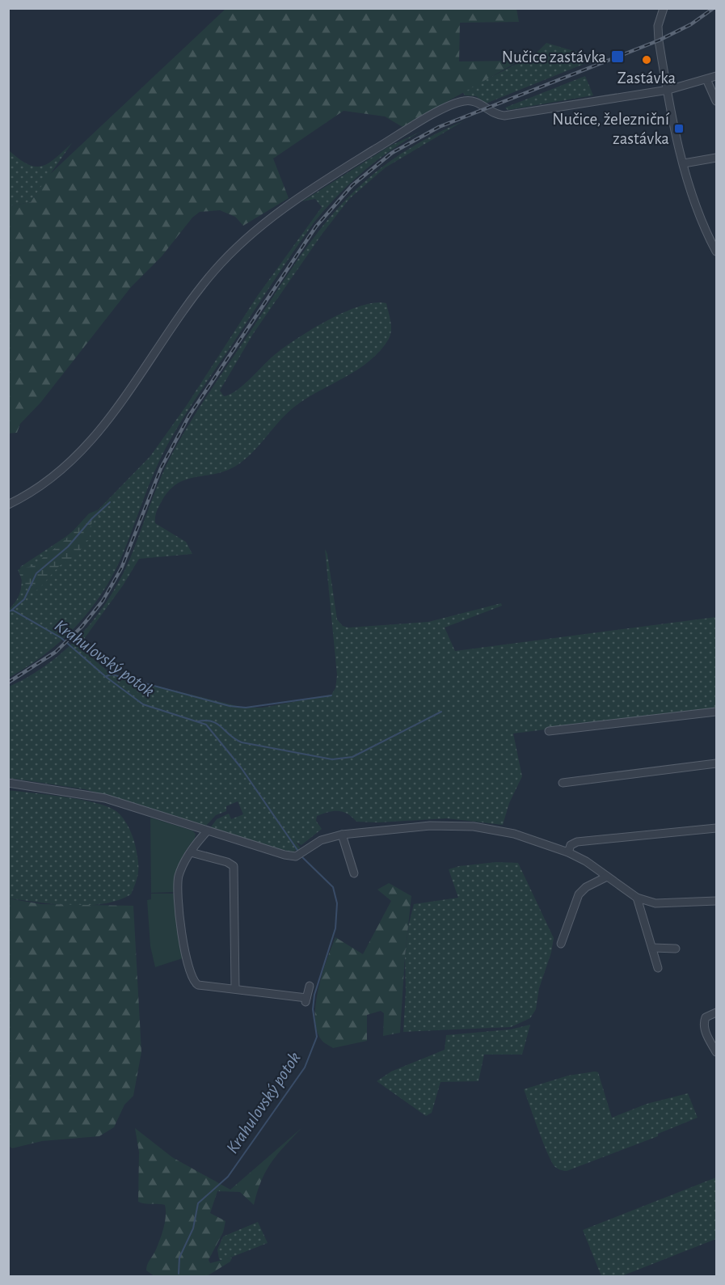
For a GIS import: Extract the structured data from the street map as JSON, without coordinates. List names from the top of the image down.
{
  "water": ["Krahulovský potok"],
  "places": {
    "transit": ["Nučice zastávka", "Nučice, železniční zastávka"],
    "other": ["Zastávka"]
  }
}
